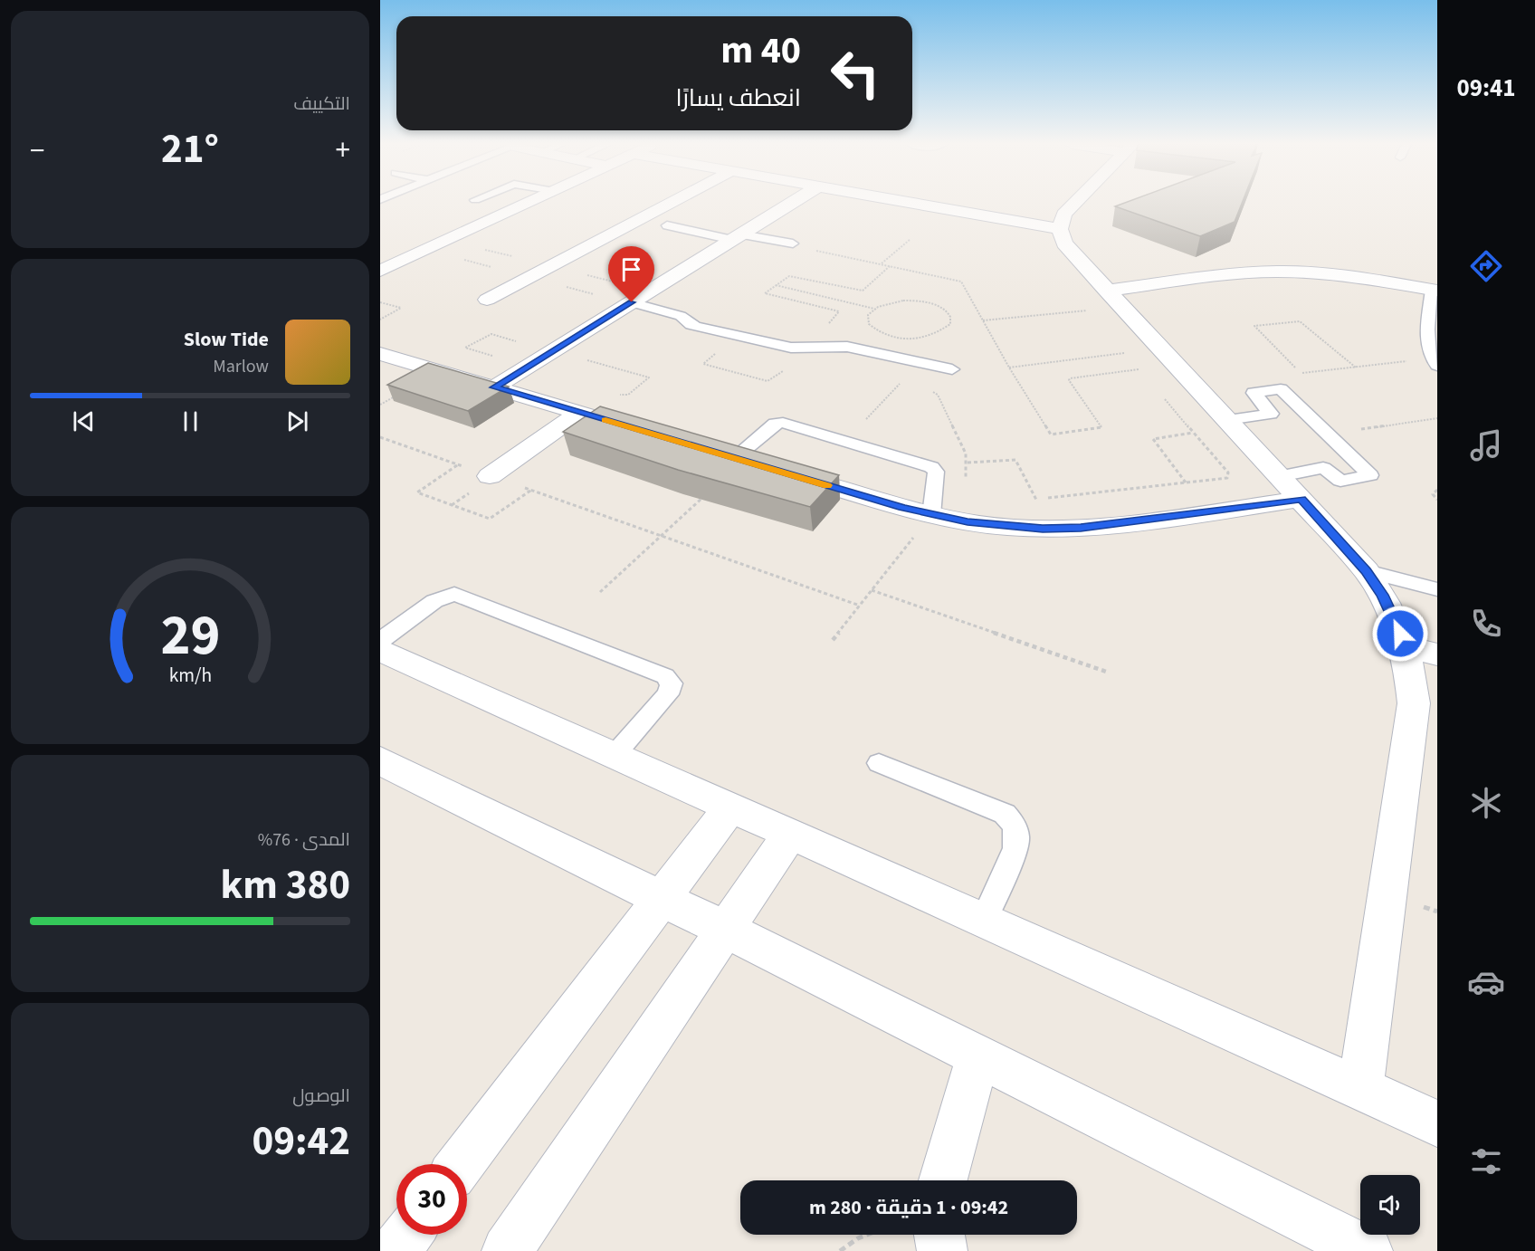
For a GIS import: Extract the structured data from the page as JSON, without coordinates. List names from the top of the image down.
{
  "page": {
    "tabs": "09:41",
    "tile": [
      "التكييف",
      ["المدى · 76%", "380 km"],
      ["الوصول", "09:42"]
    ],
    "turn": ["40 m", "انعطف يسارًا"],
    "heat": ["−", "21°", "+"],
    "song": ["Slow Tide", "Marlow"],
    "limit": "30",
    "trip": "09:42 · 1 دقيقة · 280 m",
    "gauge": ["29", "km/h"]
  }
}
